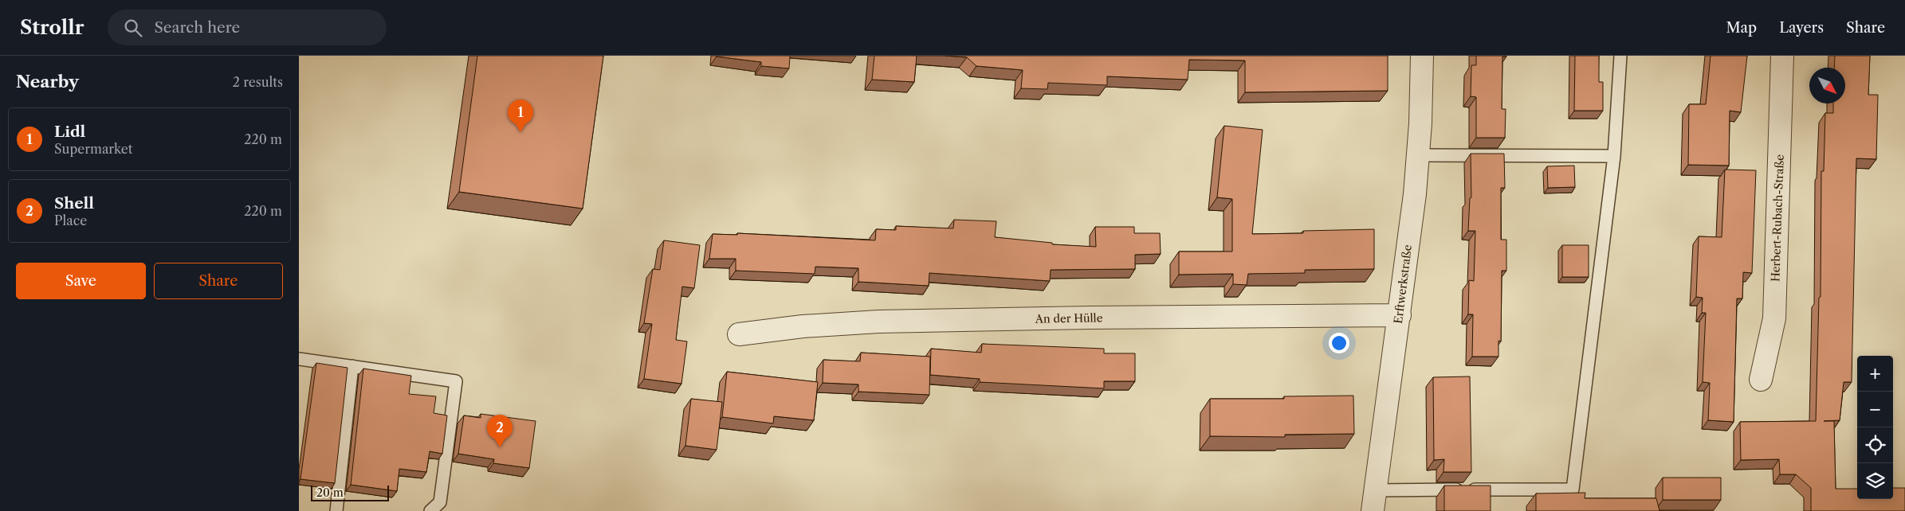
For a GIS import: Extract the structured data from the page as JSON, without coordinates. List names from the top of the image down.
{
  "streets": {
    "street": ["Herbert-Rubach-Straße", "Erftwerkstraße", "An der Hülle"]
  },
  "crossings": [
    ["Erftwerkstraße", "An der Hülle"]
  ],
  "scale_bar": "20 m",
  "north": "bottom right",
  "page": {
    "header": "Strollr",
    "search": "Search here",
    "nav": ["Map", "Layers", "Share"],
    "heading": ["Nearby", "2 results"],
    "pins": ["1", "2"],
    "list": [
      {
        "mark": "1",
        "name": "Lidl",
        "note": "Supermarket",
        "value": "220 m"
      },
      {
        "mark": "2",
        "name": "Shell",
        "note": "Place",
        "value": "220 m"
      }
    ],
    "buttons": ["Save", "Share"],
    "map_buttons": ["+", "−"],
    "scale": "20 m"
  }
}
